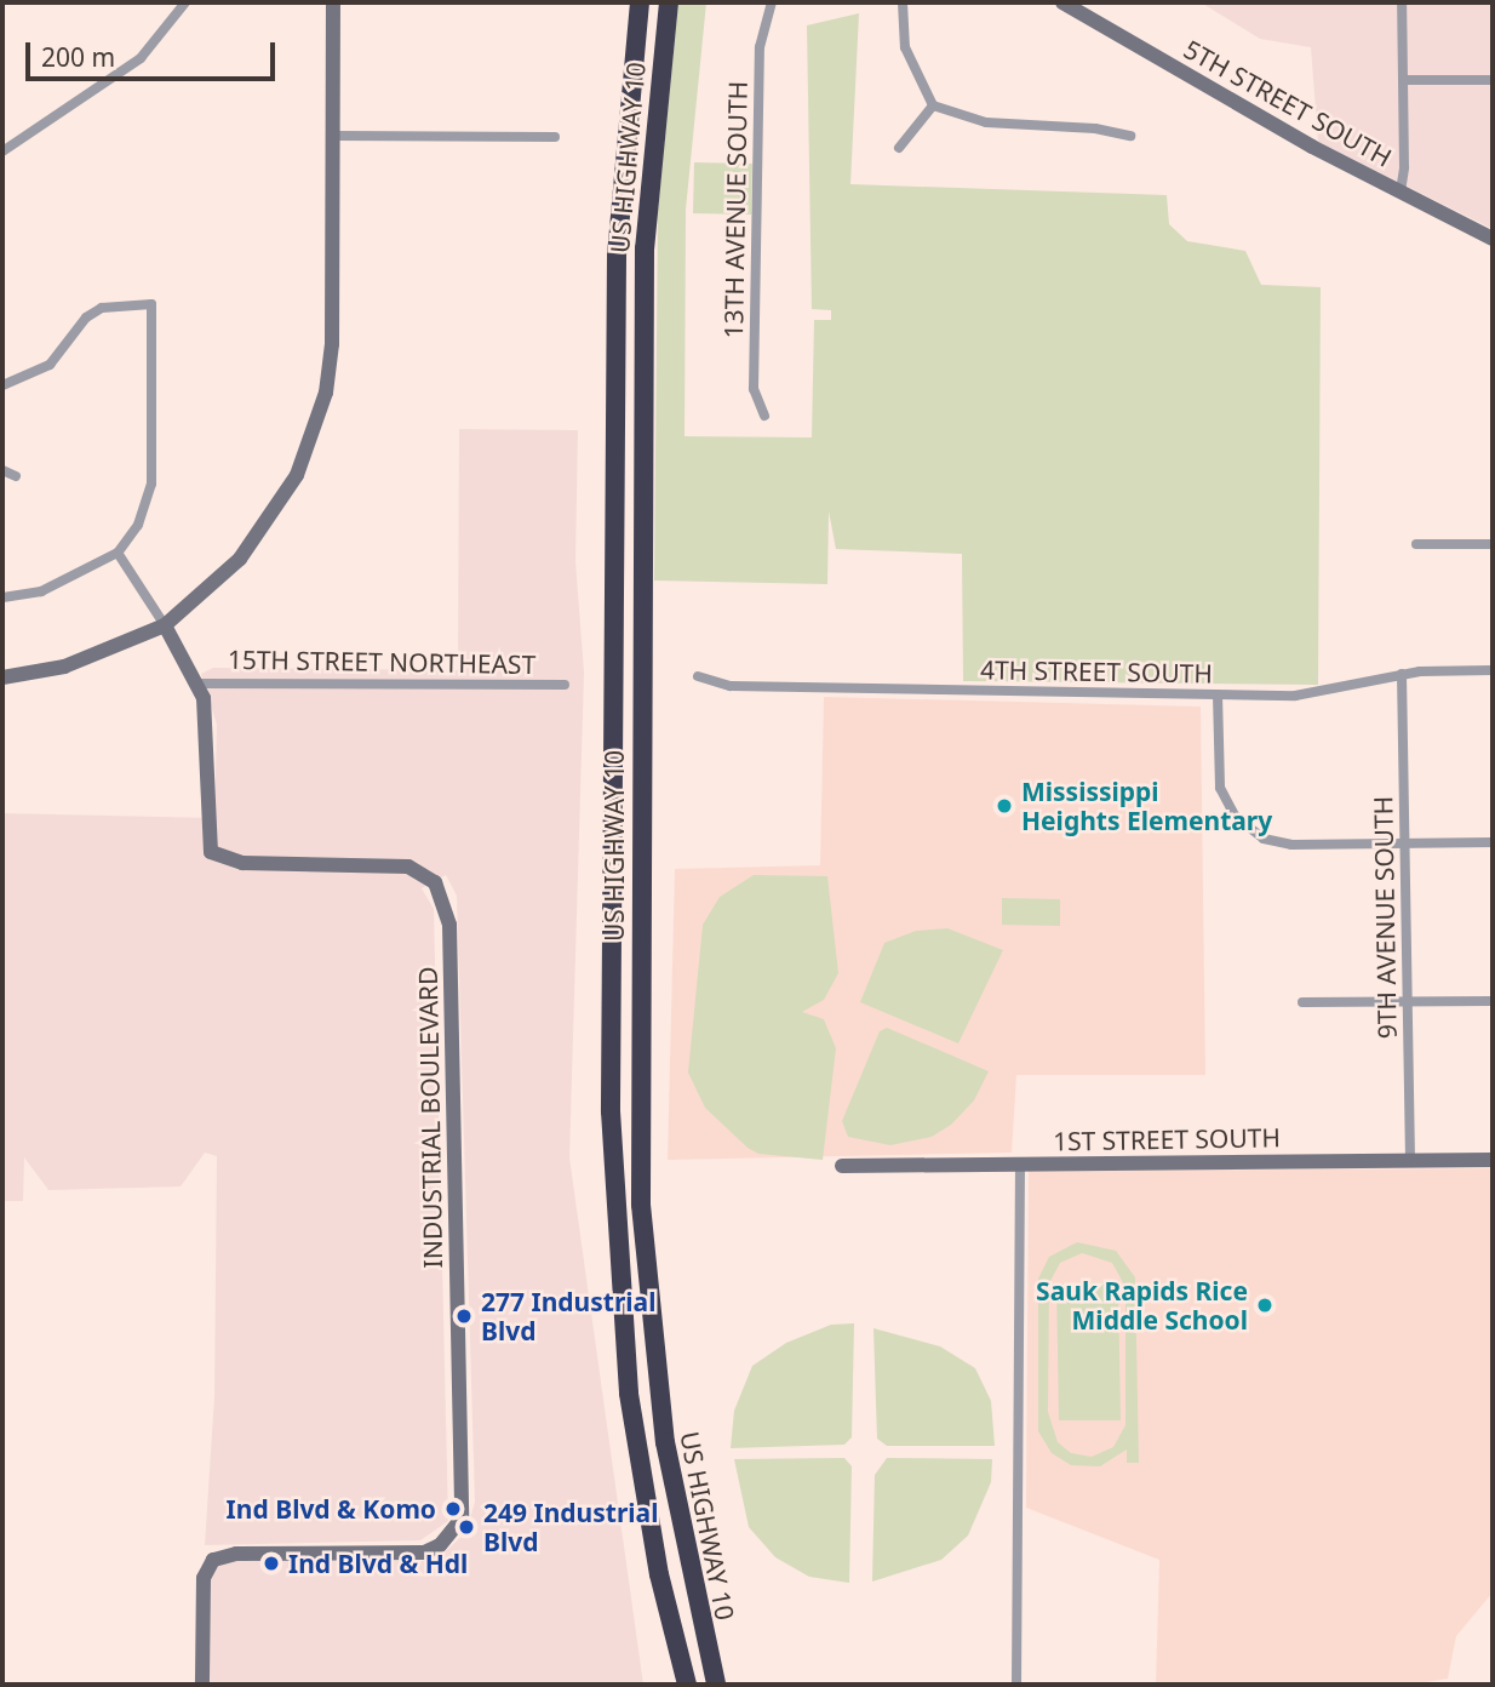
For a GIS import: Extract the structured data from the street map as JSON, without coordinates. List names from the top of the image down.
{
  "streets": {
    "highway": ["US HIGHWAY 10"],
    "street": [
      "5TH STREET SOUTH",
      "13TH AVENUE SOUTH",
      "15TH STREET NORTHEAST",
      "4TH STREET SOUTH",
      "9TH AVENUE SOUTH",
      "INDUSTRIAL BOULEVARD",
      "1ST STREET SOUTH"
    ]
  },
  "crossings": [
    ["15TH STREET NORTHEAST", "INDUSTRIAL BOULEVARD"],
    ["4TH STREET SOUTH", "9TH AVENUE SOUTH"],
    ["9TH AVENUE SOUTH", "1ST STREET SOUTH"]
  ],
  "places": [
    "Mississippi Heights Elementary",
    "Sauk Rapids Rice Middle School",
    "277 Industrial Blvd",
    "Ind Blvd & Komo",
    "249 Industrial Blvd",
    "Ind Blvd & Hdl"
  ],
  "scale_bar": "200 m"
}
